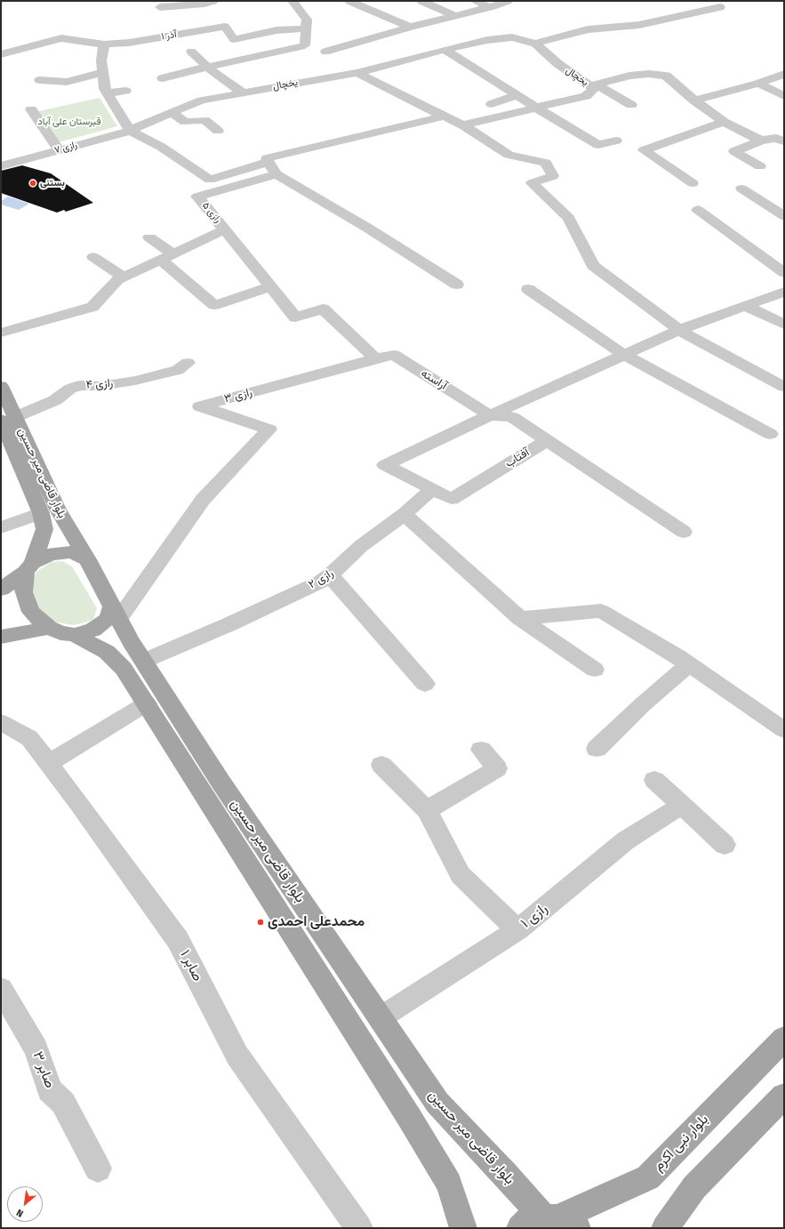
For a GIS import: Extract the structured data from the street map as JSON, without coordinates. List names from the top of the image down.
{
  "streets": {
    "main road": ["بلوار قاضی میر حسین", "بلوار نبی اکرم"],
    "street": [
      "آذر ۱",
      "یخچال",
      "رازی ۷",
      "رازی ۵",
      "آراسته",
      "رازی ۴",
      "رازی ۳",
      "آفتاب",
      "رازی ۲",
      "رازی ۱",
      "صابر ۱",
      "صابر ۳"
    ]
  },
  "crossings": [
    ["یخچال", "رازی ۷"],
    ["آراسته", "رازی ۳"],
    ["آراسته", "آفتاب"],
    ["رازی ۴", "بلوار قاضی میر حسین"],
    ["رازی ۳", "بلوار قاضی میر حسین"],
    ["آفتاب", "رازی ۲"],
    ["بلوار قاضی میر حسین", "رازی ۲"],
    ["بلوار قاضی میر حسین", "رازی ۱"],
    ["بلوار قاضی میر حسین", "بلوار نبی اکرم"]
  ],
  "parks": ["قبرستان علی آباد"],
  "places": ["بستنی", "محمدعلی احمدی"],
  "north": "bottom left"
}
